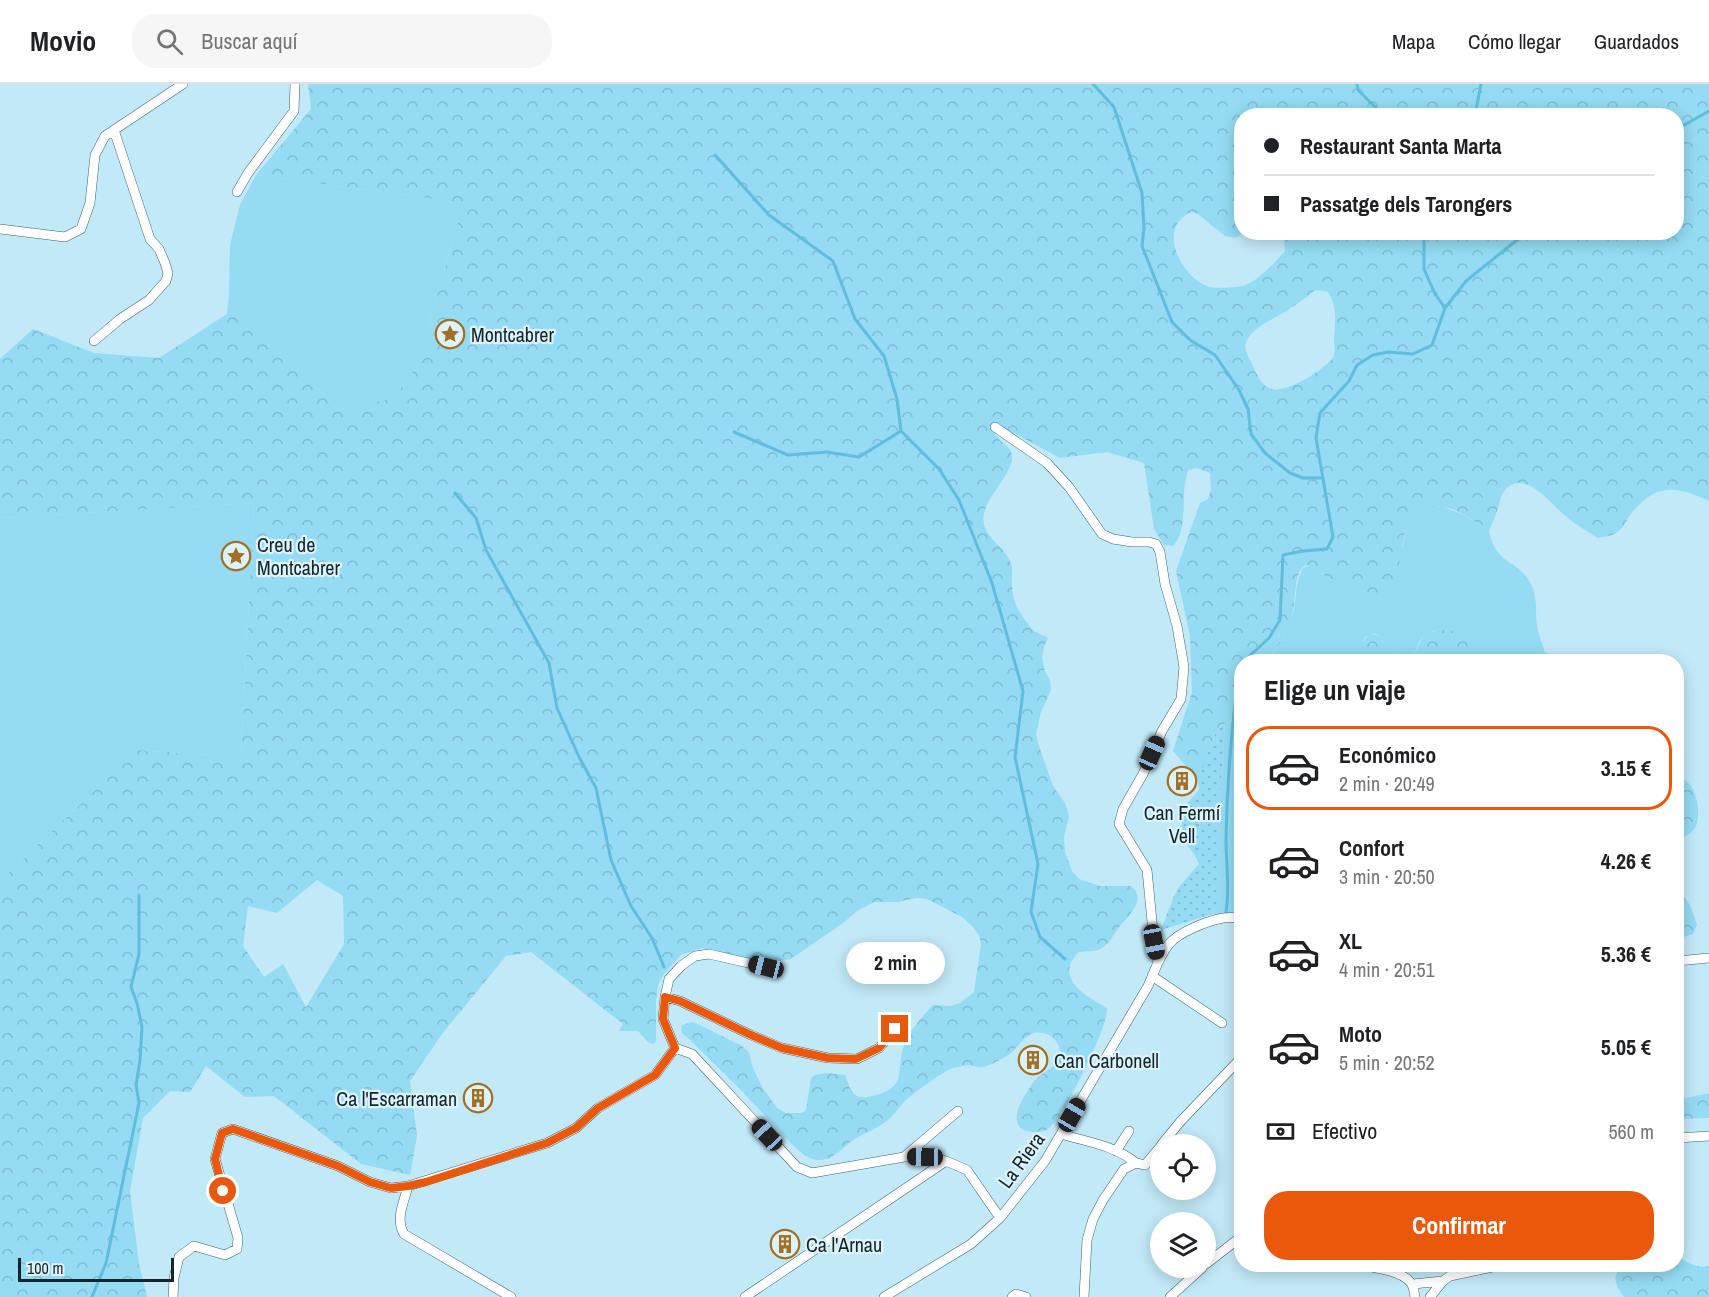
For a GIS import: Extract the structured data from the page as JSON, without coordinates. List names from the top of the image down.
{
  "streets": {
    "street": ["La Riera"]
  },
  "places": {
    "place": ["Montcabrer", "Creu de Montcabrer"],
    "building": [
      "Can Fermí Vell",
      "Can Carbonell",
      "Ca l'Escarraman",
      "Ca l'Arnau"
    ]
  },
  "scale_bar": "100 m",
  "page": {
    "header": "Movio",
    "search": "Buscar aquí",
    "nav": ["Mapa", "Cómo llegar", "Guardados"],
    "banner": ["Restaurant Santa Marta", "Passatge dels Tarongers"],
    "heading": "Elige un viaje",
    "list": [
      {
        "name": "Económico",
        "note": "2 min · 20:49",
        "value": "3.15 €"
      },
      {
        "name": "Confort",
        "note": "3 min · 20:50",
        "value": "4.26 €"
      },
      {
        "name": "XL",
        "note": "4 min · 20:51",
        "value": "5.36 €"
      },
      {
        "name": "Moto",
        "note": "5 min · 20:52",
        "value": "5.05 €"
      }
    ],
    "bubble": "2 min",
    "pay": ["Efectivo", "560 m"],
    "buttons": "Confirmar",
    "scale": "100 m"
  }
}
